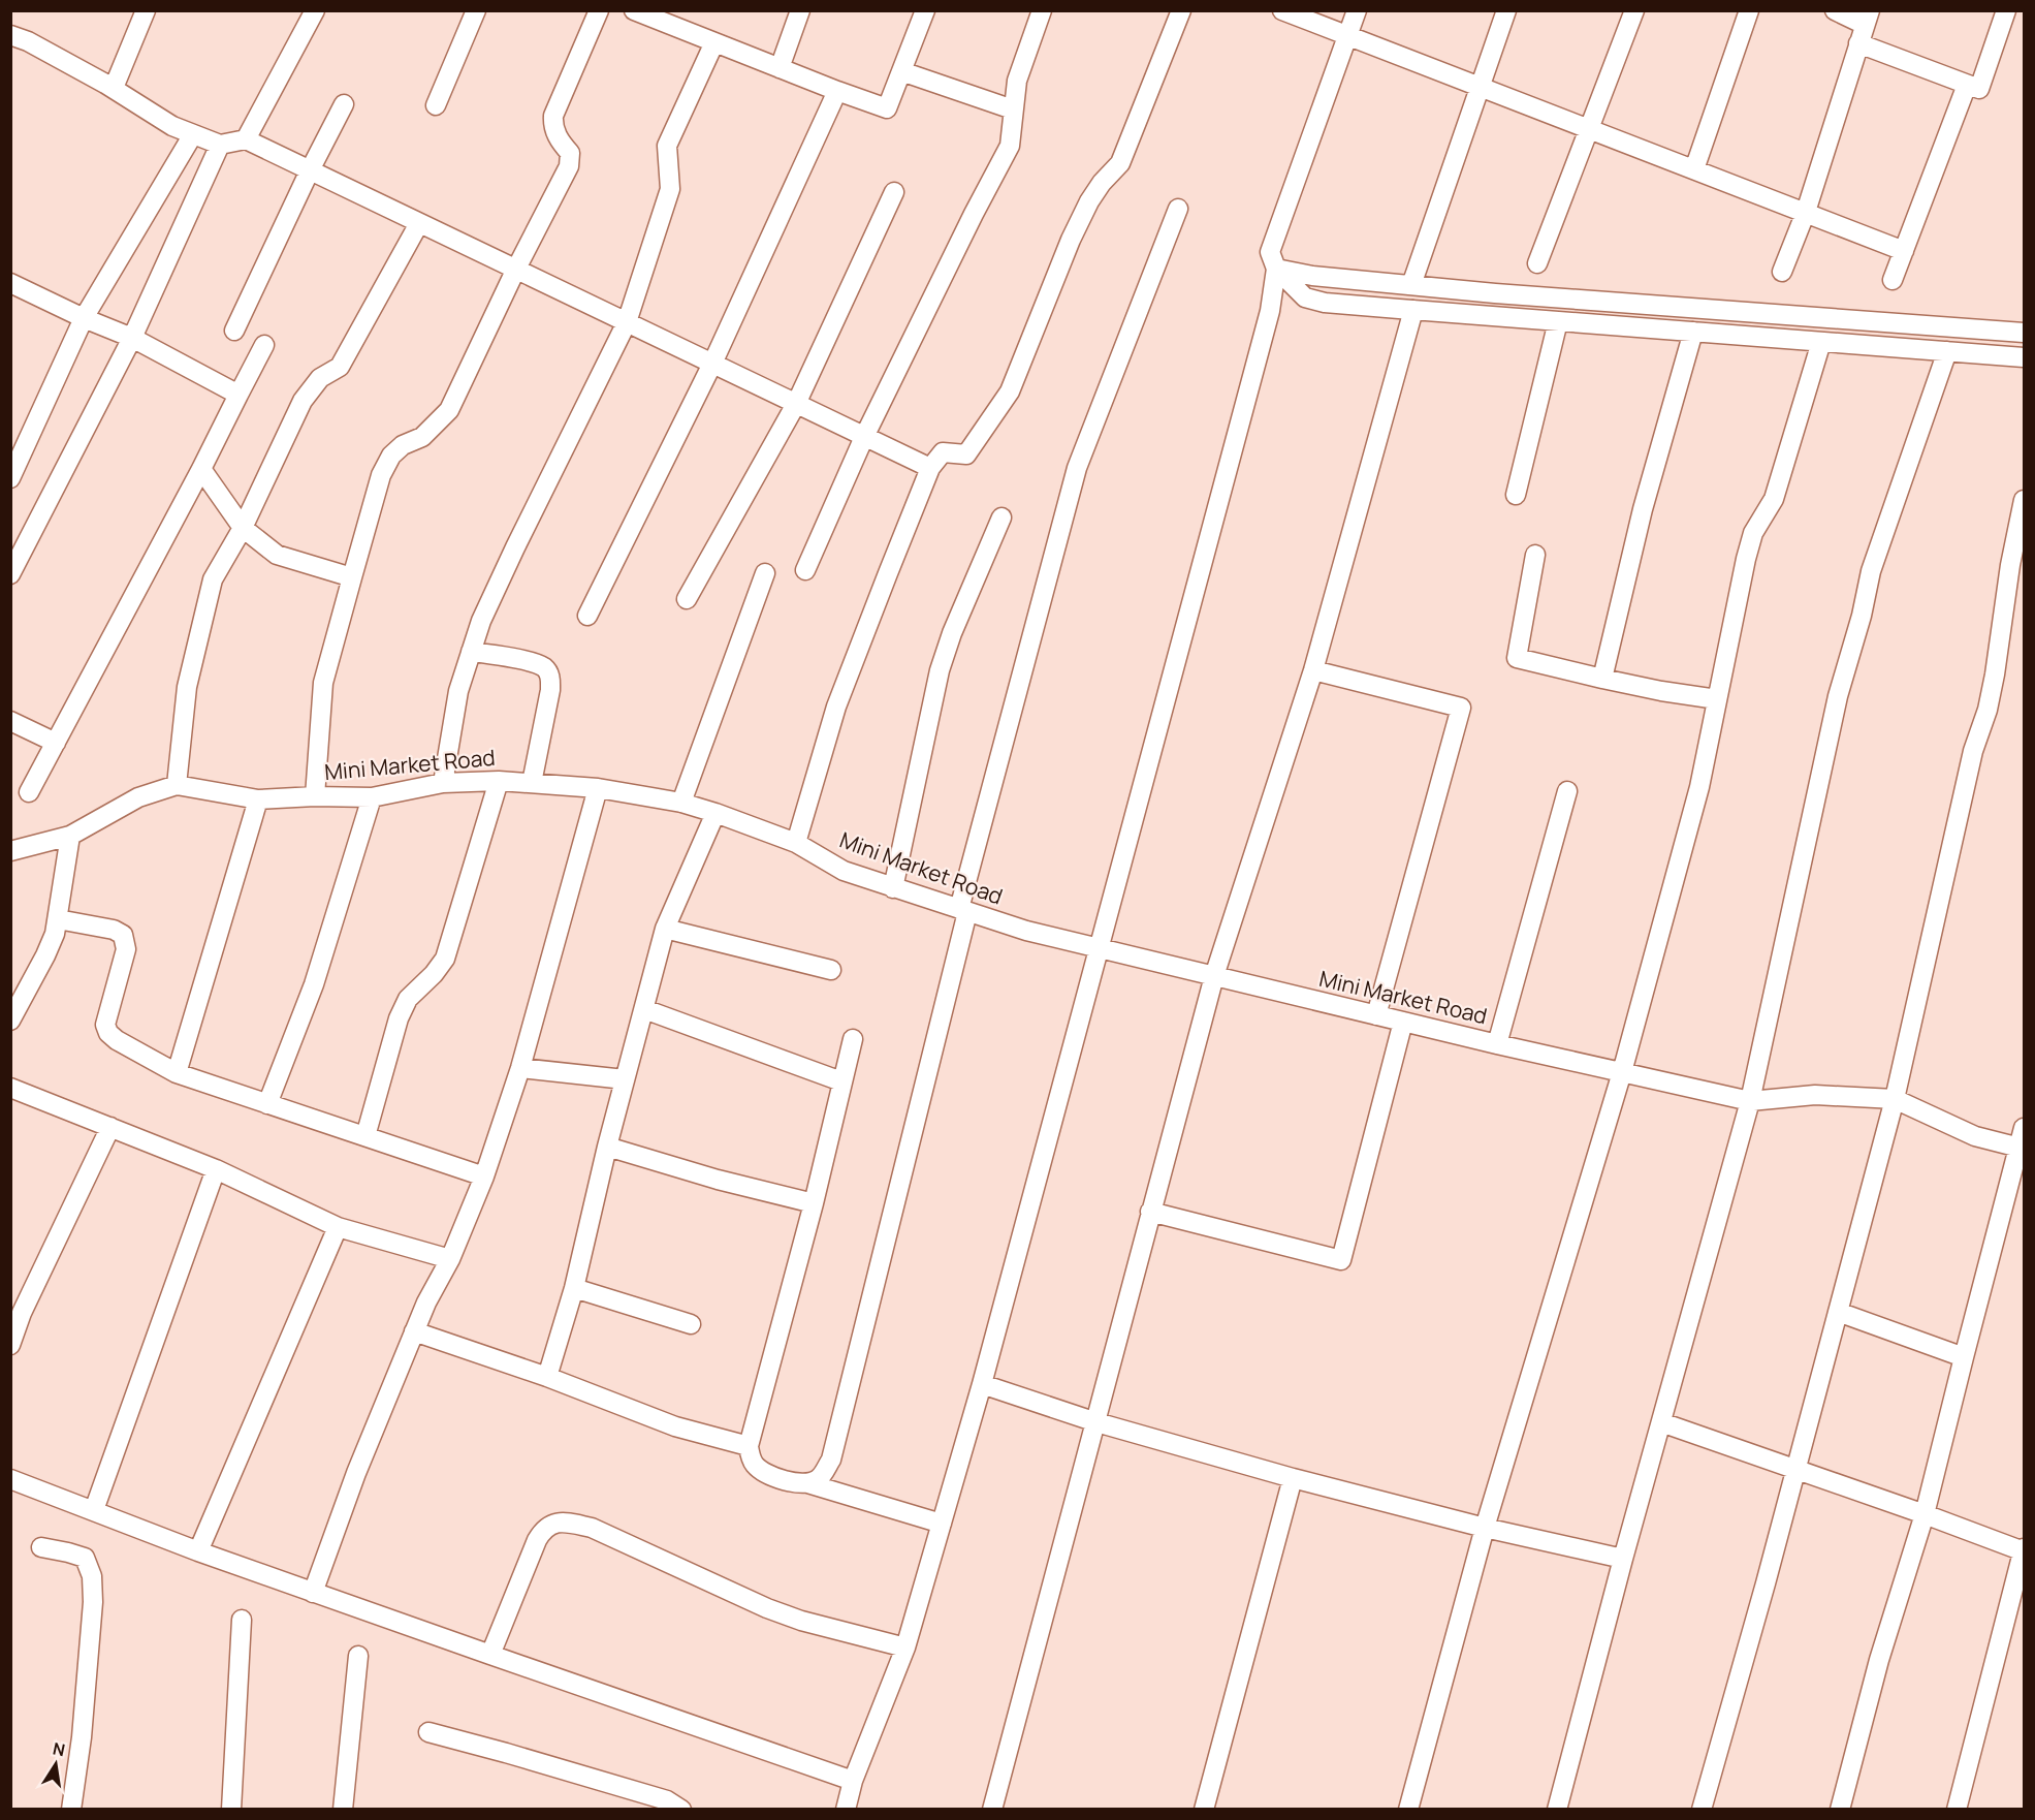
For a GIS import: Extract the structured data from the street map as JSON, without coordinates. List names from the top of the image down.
{
  "streets": {
    "street": ["Mini Market Road"]
  },
  "north": "top"
}
